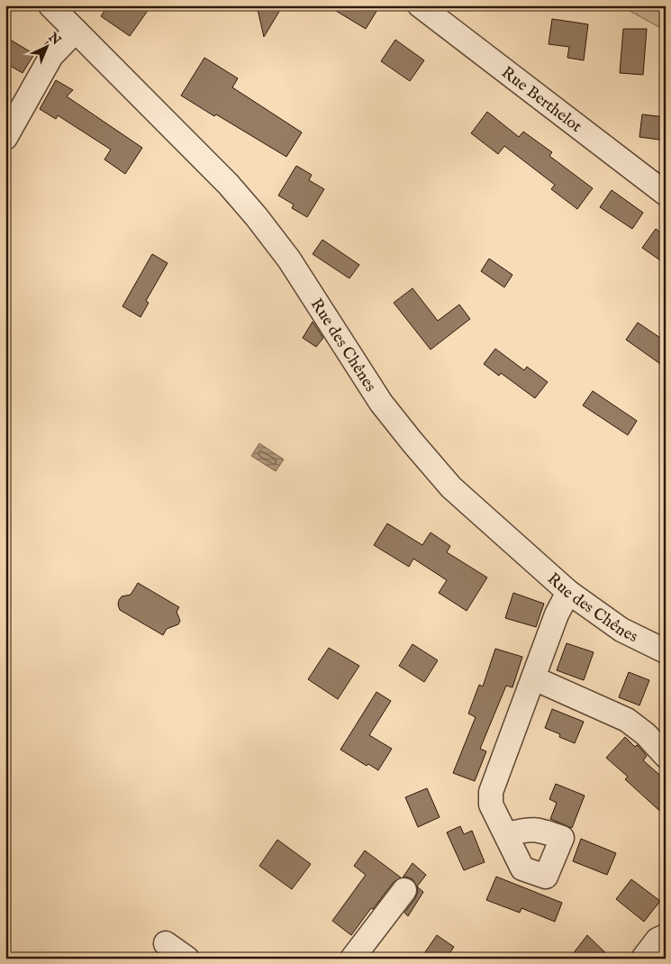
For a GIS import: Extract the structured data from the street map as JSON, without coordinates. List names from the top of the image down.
{
  "streets": {
    "street": ["Rue Berthelot", "Rue des Chênes"]
  },
  "north": "top right"
}
